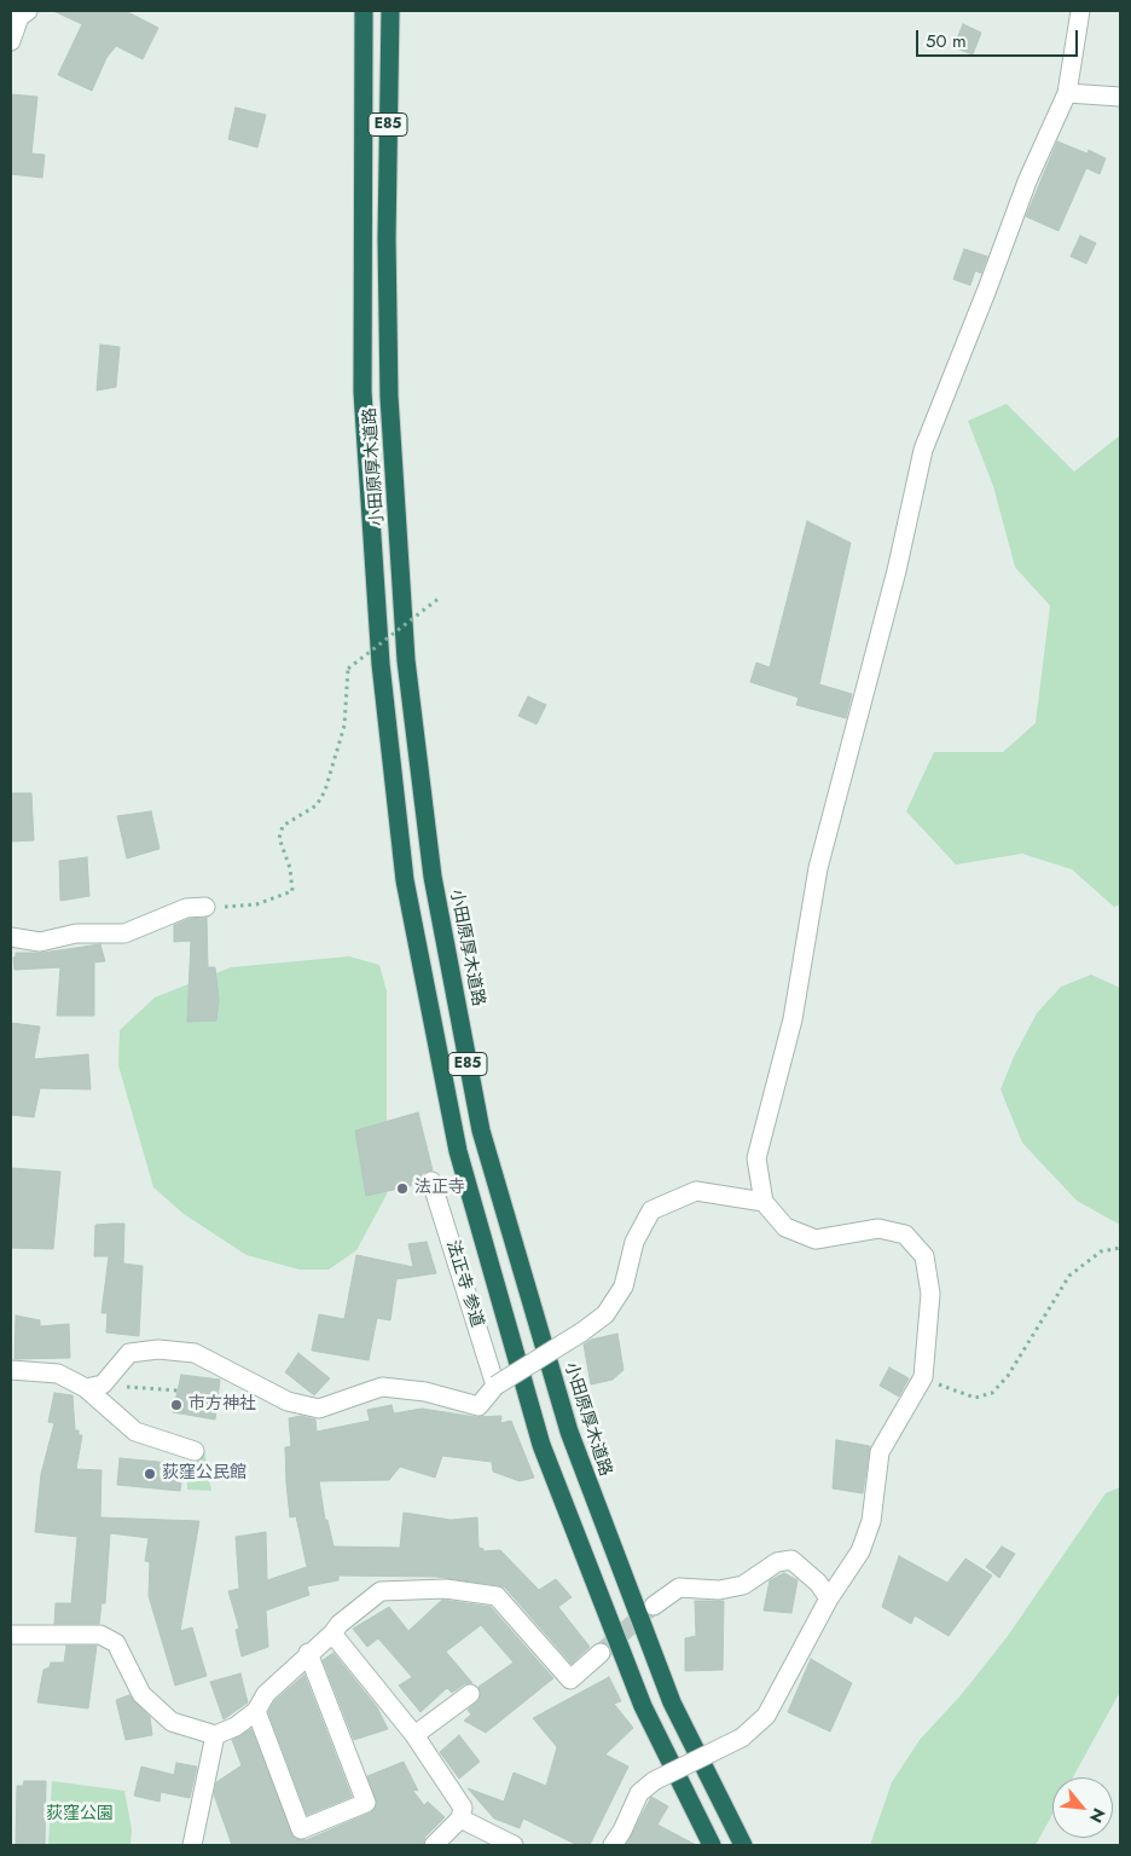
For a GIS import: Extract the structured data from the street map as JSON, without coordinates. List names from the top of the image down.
{
  "streets": {
    "highway": ["E85", "小田原厚木道路"],
    "street": ["法正寺 参道"]
  },
  "parks": ["荻窪公園"],
  "places": ["法正寺", "市方神社", "荻窪公民館"],
  "scale_bar": "50 m",
  "north": "bottom right"
}
